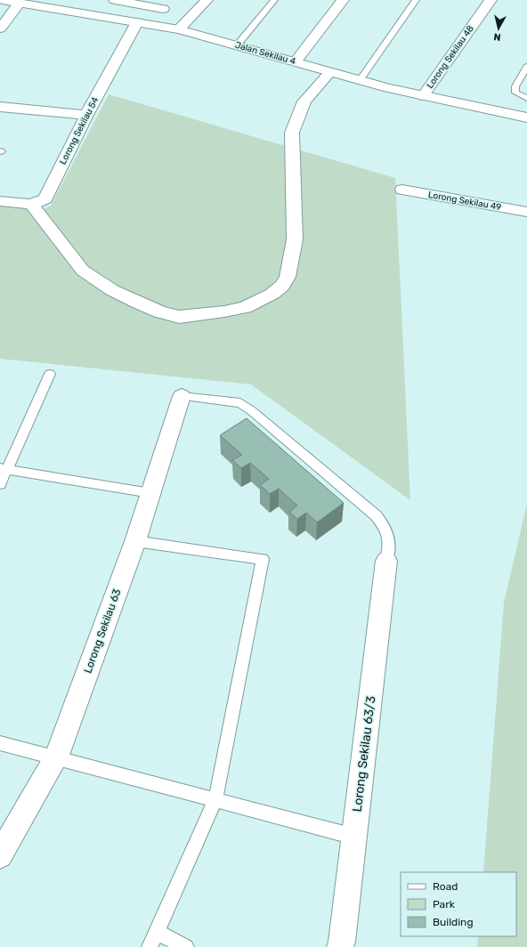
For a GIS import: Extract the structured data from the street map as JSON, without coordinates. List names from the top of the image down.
{
  "streets": {
    "street": [
      "Jalan Sekilau 4",
      "Lorong Sekilau 48",
      "Lorong Sekilau 54",
      "Lorong Sekilau 49",
      "Lorong Sekilau 63",
      "Lorong Sekilau 63/3"
    ]
  },
  "crossings": [
    ["Jalan Sekilau 4", "Lorong Sekilau 48"],
    ["Jalan Sekilau 4", "Lorong Sekilau 54"]
  ],
  "legend": ["Road", "Park", "Building"],
  "north": "bottom"
}
